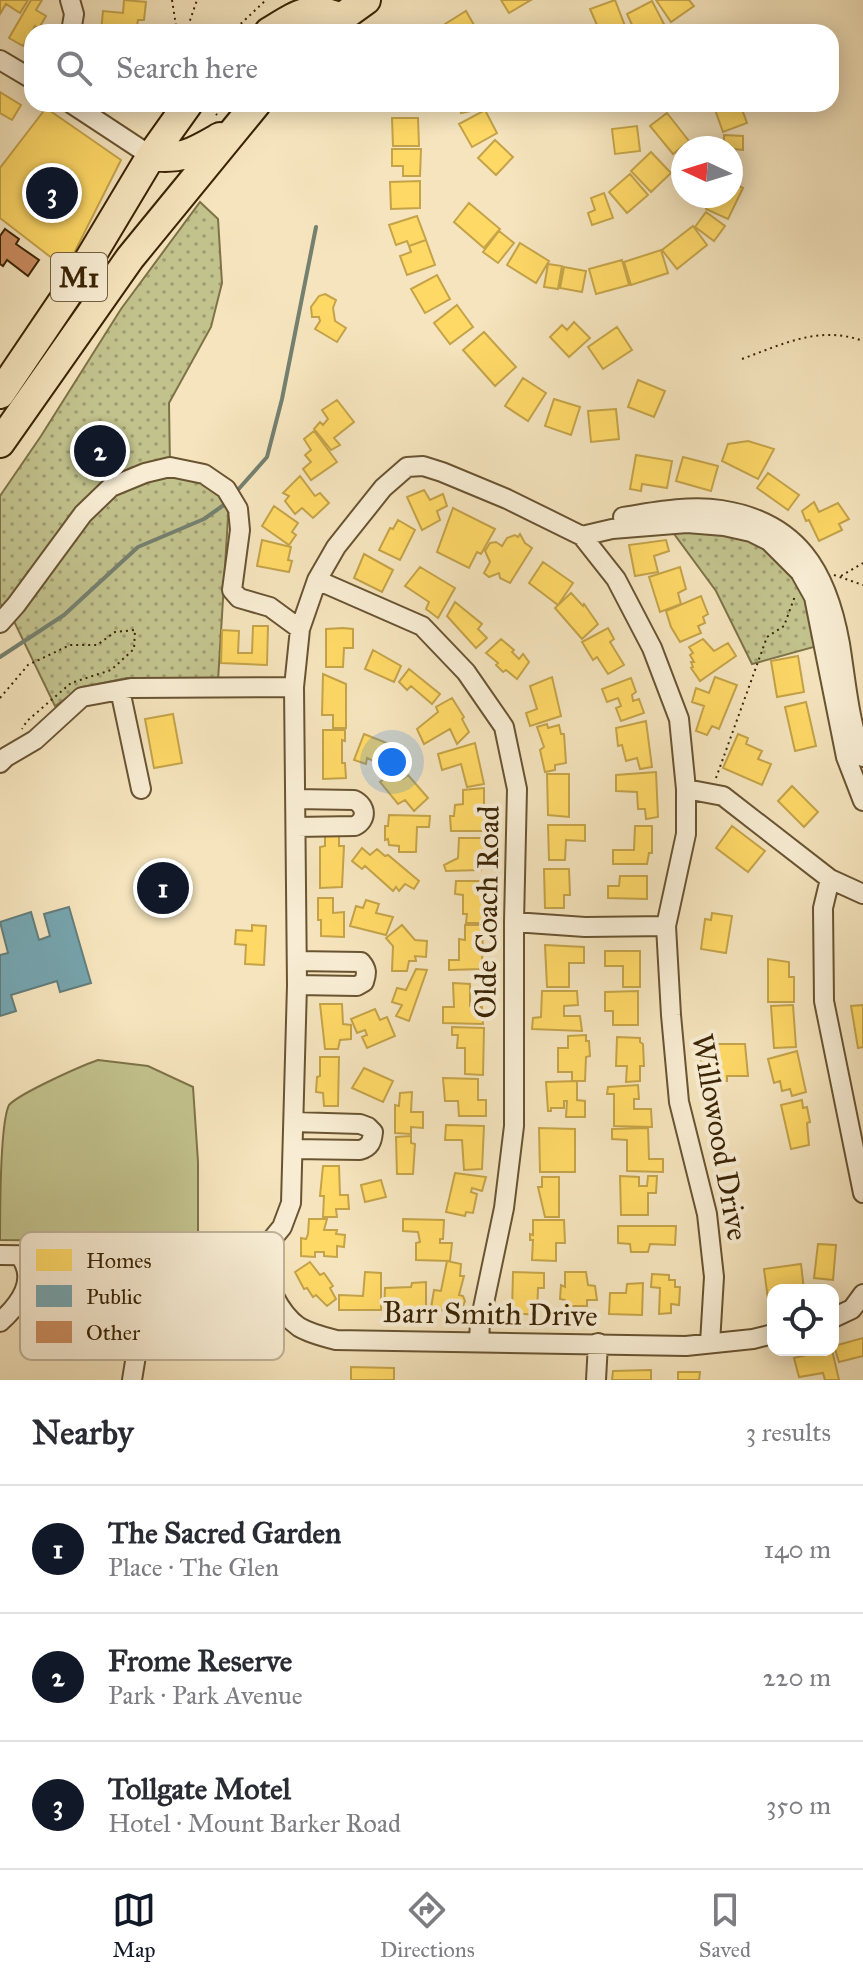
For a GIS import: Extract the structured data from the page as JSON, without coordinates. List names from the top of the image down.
{
  "streets": {
    "highway": ["M1"],
    "street": ["Olde Coach Road", "Willowood Drive", "Barr Smith Drive"]
  },
  "crossings": [
    ["Olde Coach Road", "Barr Smith Drive"],
    ["Willowood Drive", "Barr Smith Drive"]
  ],
  "legend": ["Homes", "Public", "Other"],
  "north": "left",
  "page": {
    "search": "Search here",
    "pins": ["3", "2", "1"],
    "heading": ["Nearby", "3 results"],
    "list": [
      {
        "mark": "1",
        "name": "The Sacred Garden",
        "note": "Place · The Glen",
        "value": "140 m"
      },
      {
        "mark": "2",
        "name": "Frome Reserve",
        "note": "Park · Park Avenue",
        "value": "220 m"
      },
      {
        "mark": "3",
        "name": "Tollgate Motel",
        "note": "Hotel · Mount Barker Road",
        "value": "350 m"
      }
    ],
    "nav": ["Map", "Directions", "Saved"]
  }
}
